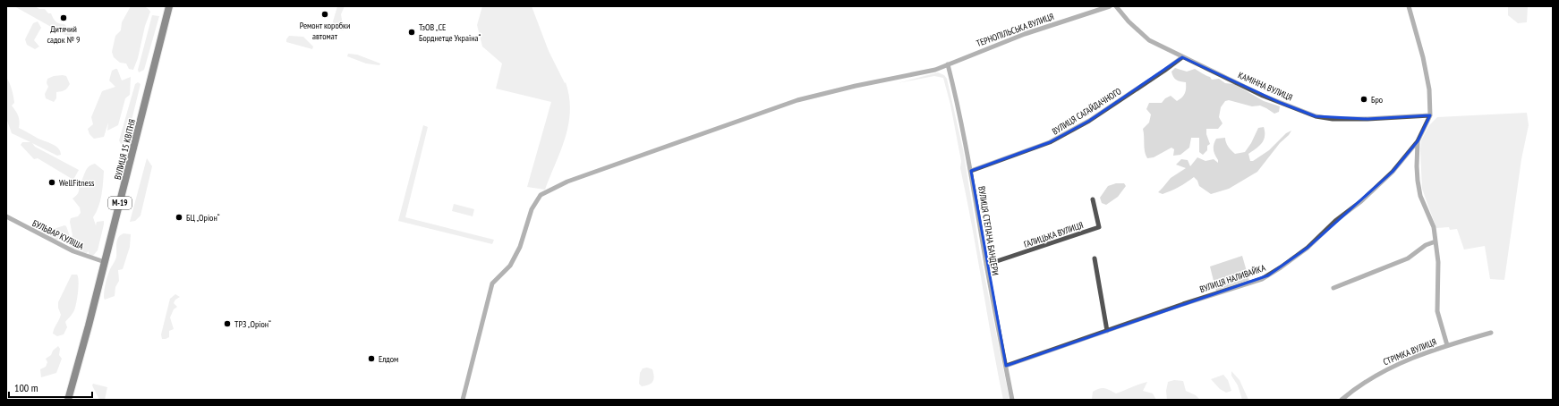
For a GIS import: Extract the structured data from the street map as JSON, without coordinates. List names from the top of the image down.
{
  "streets": {
    "highway": ["ВУЛИЦЯ 15 КВІТНЯ", "М-19"],
    "street": [
      "ТЕРНОПІЛЬСЬКА ВУЛИЦЯ",
      "КАМІННА ВУЛИЦЯ",
      "ВУЛИЦЯ САГАЙДАЧНОГО",
      "ВУЛИЦЯ СТЕПАНА БАНДЕРИ",
      "БУЛЬВАР КУЛІША",
      "ГАЛИЦЬКА ВУЛИЦЯ",
      "ВУЛИЦЯ НАЛИВАЙКА",
      "СТРІМКА ВУЛИЦЯ"
    ]
  },
  "crossings": [
    ["ТЕРНОПІЛЬСЬКА ВУЛИЦЯ", "ВУЛИЦЯ СТЕПАНА БАНДЕРИ"],
    ["КАМІННА ВУЛИЦЯ", "ВУЛИЦЯ САГАЙДАЧНОГО"],
    ["КАМІННА ВУЛИЦЯ", "ВУЛИЦЯ НАЛИВАЙКА"],
    ["ВУЛИЦЯ САГАЙДАЧНОГО", "ВУЛИЦЯ СТЕПАНА БАНДЕРИ"],
    ["ВУЛИЦЯ 15 КВІТНЯ", "БУЛЬВАР КУЛІША"],
    ["ВУЛИЦЯ СТЕПАНА БАНДЕРИ", "ГАЛИЦЬКА ВУЛИЦЯ"],
    ["ВУЛИЦЯ СТЕПАНА БАНДЕРИ", "ВУЛИЦЯ НАЛИВАЙКА"]
  ],
  "places": [
    "Ремонт коробки автомат",
    "Дитячий садок № 9",
    "ТзОВ „СЕ Борднетце Україна“",
    "Бро",
    "WellFitness",
    "БЦ „Оріон“",
    "ТРЗ „Оріон“",
    "Елдом"
  ],
  "scale_bar": "100 m"
}
